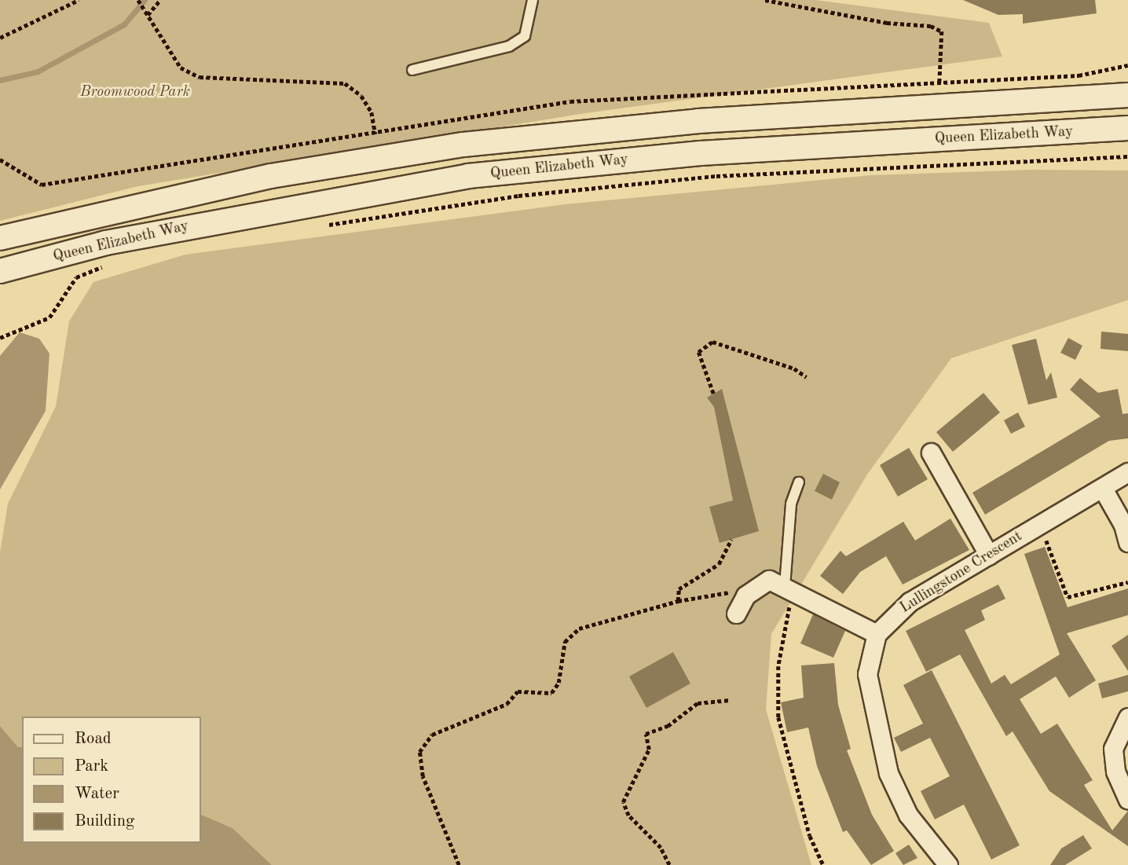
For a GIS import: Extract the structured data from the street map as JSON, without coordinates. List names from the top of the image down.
{
  "streets": {
    "street": ["Queen Elizabeth Way", "Lullingstone Crescent"]
  },
  "parks": ["Broomwood Park"],
  "legend": [
    "Road",
    "Park",
    "Water",
    "Building"
  ]
}
